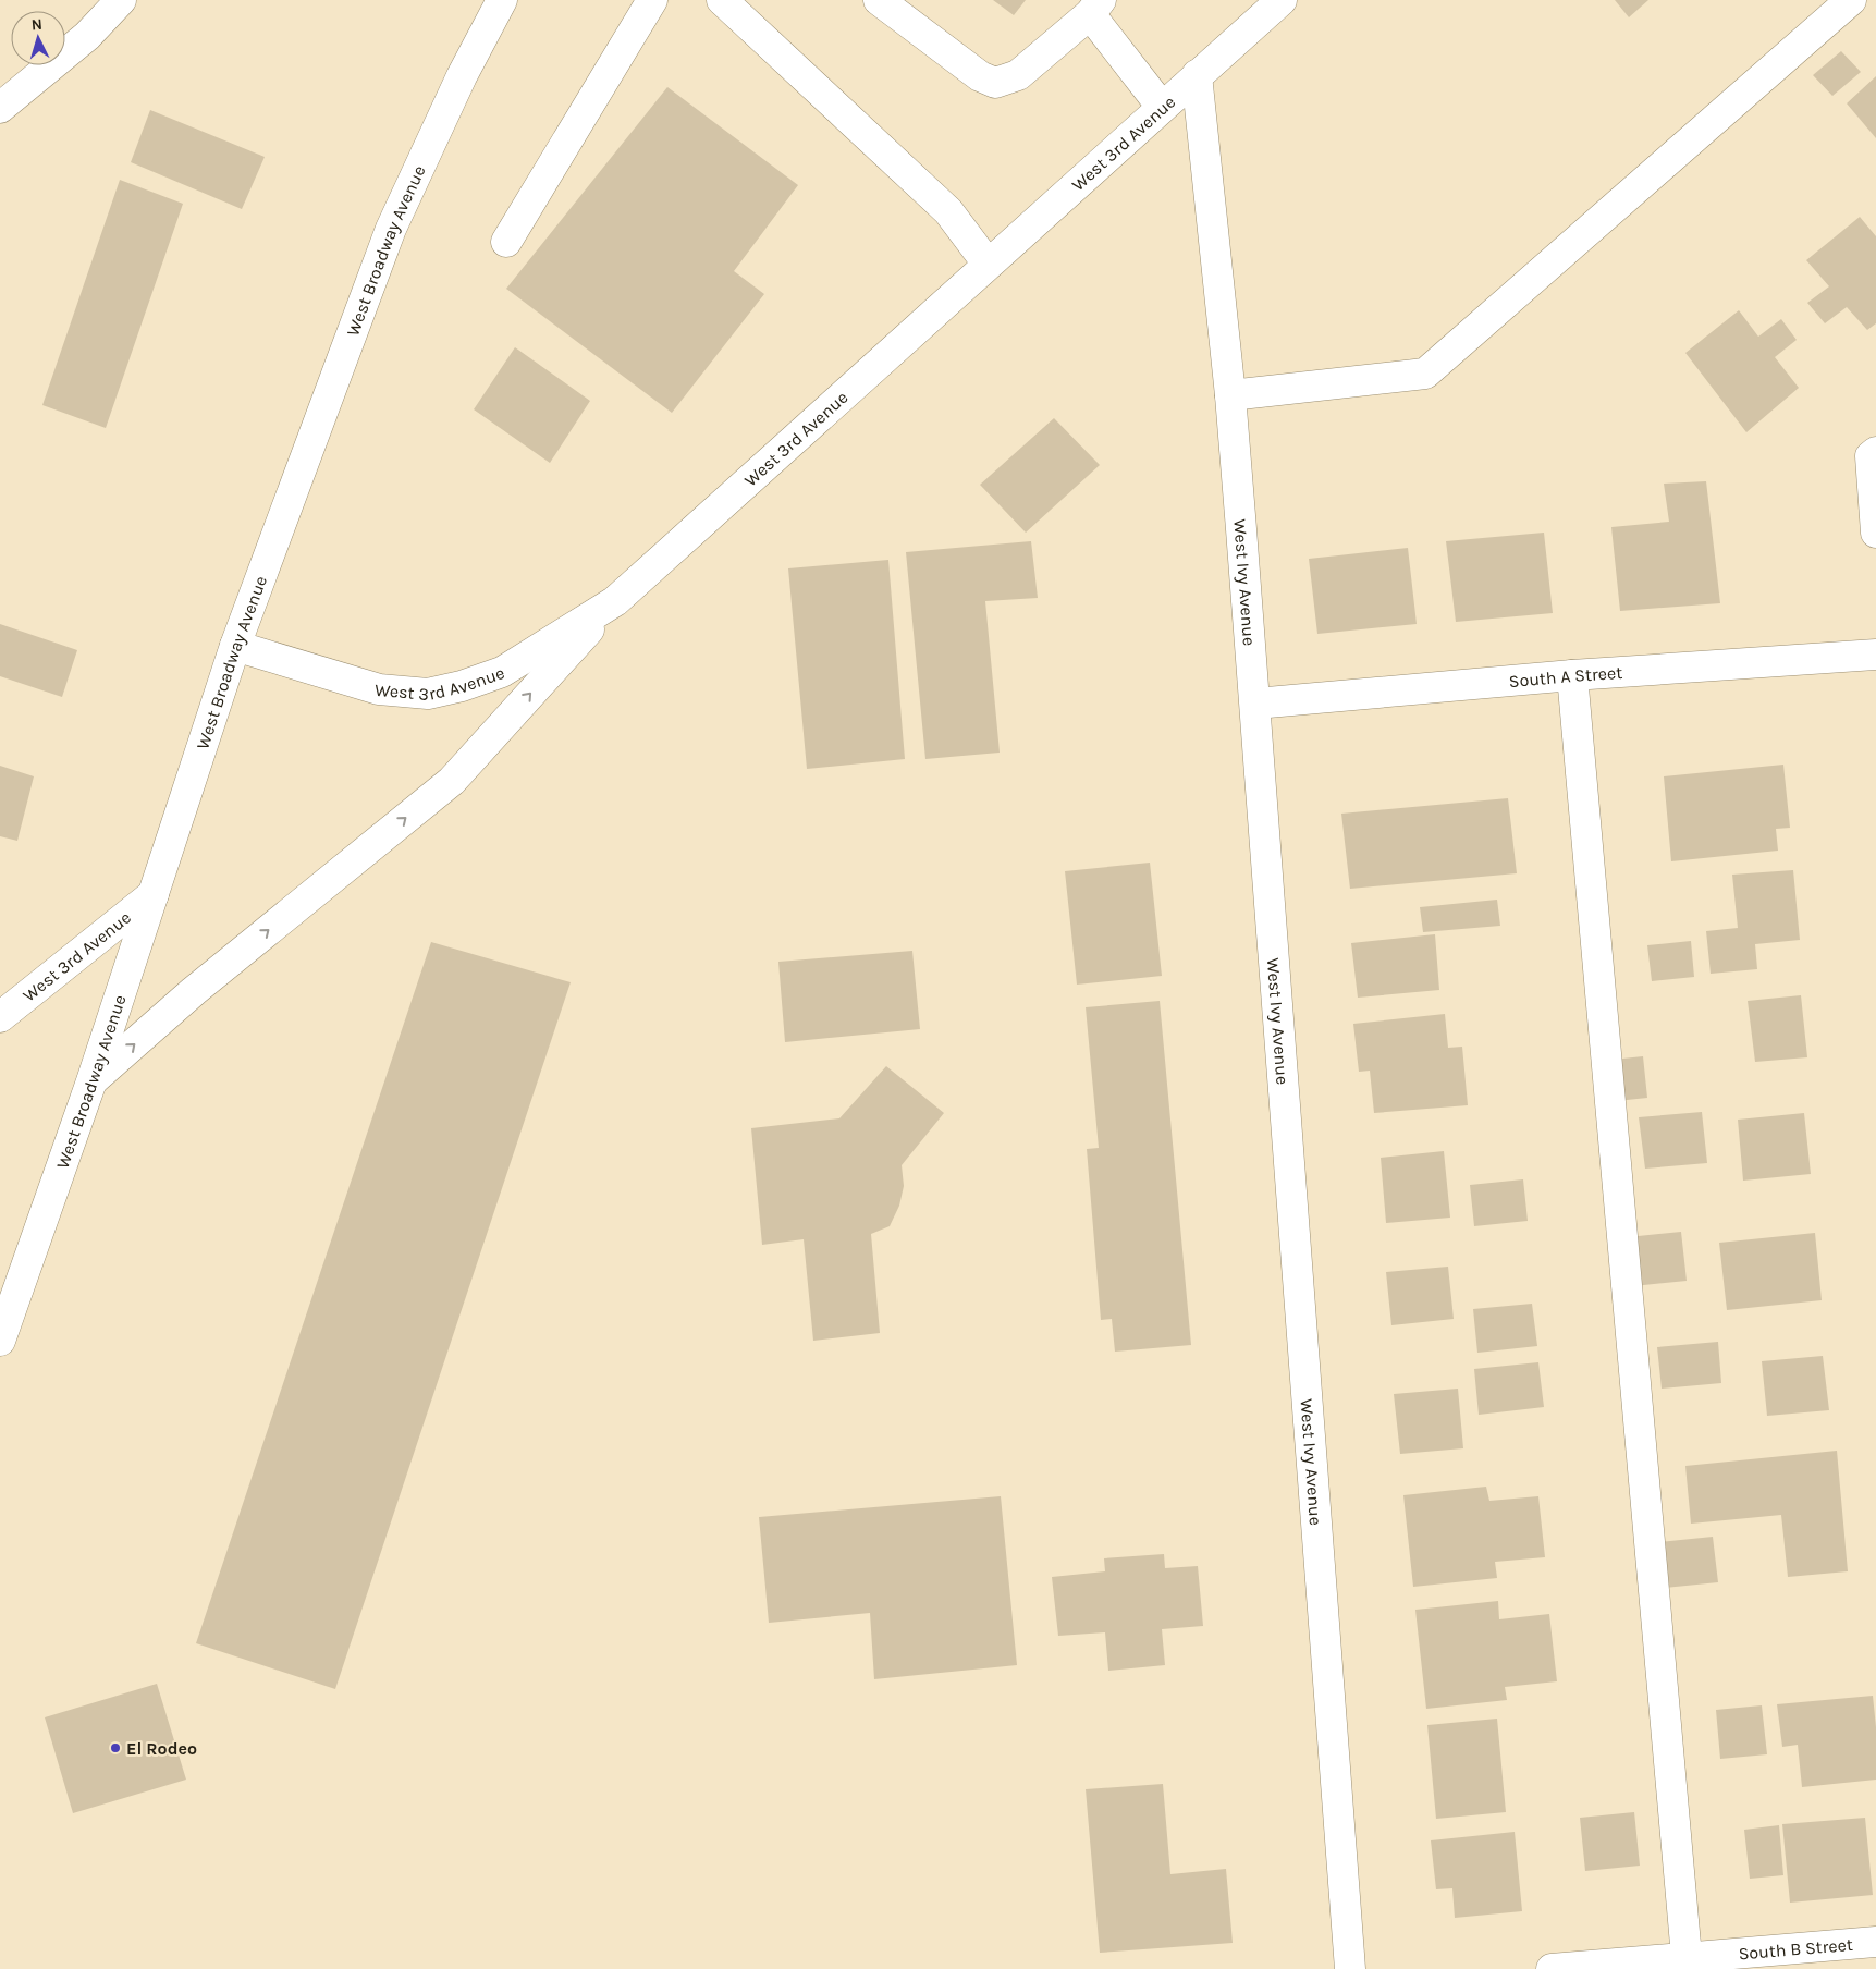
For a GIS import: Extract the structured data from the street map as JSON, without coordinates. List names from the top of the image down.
{
  "streets": {
    "main road": [
      "West 3rd Avenue",
      "West Broadway Avenue",
      "West Ivy Avenue",
      "South A Street",
      "South B Street"
    ]
  },
  "crossings": [
    ["West 3rd Avenue", "West Broadway Avenue"],
    ["West 3rd Avenue", "West Ivy Avenue"],
    ["West Ivy Avenue", "South A Street"]
  ],
  "places": ["El Rodeo"],
  "north": "top"
}
